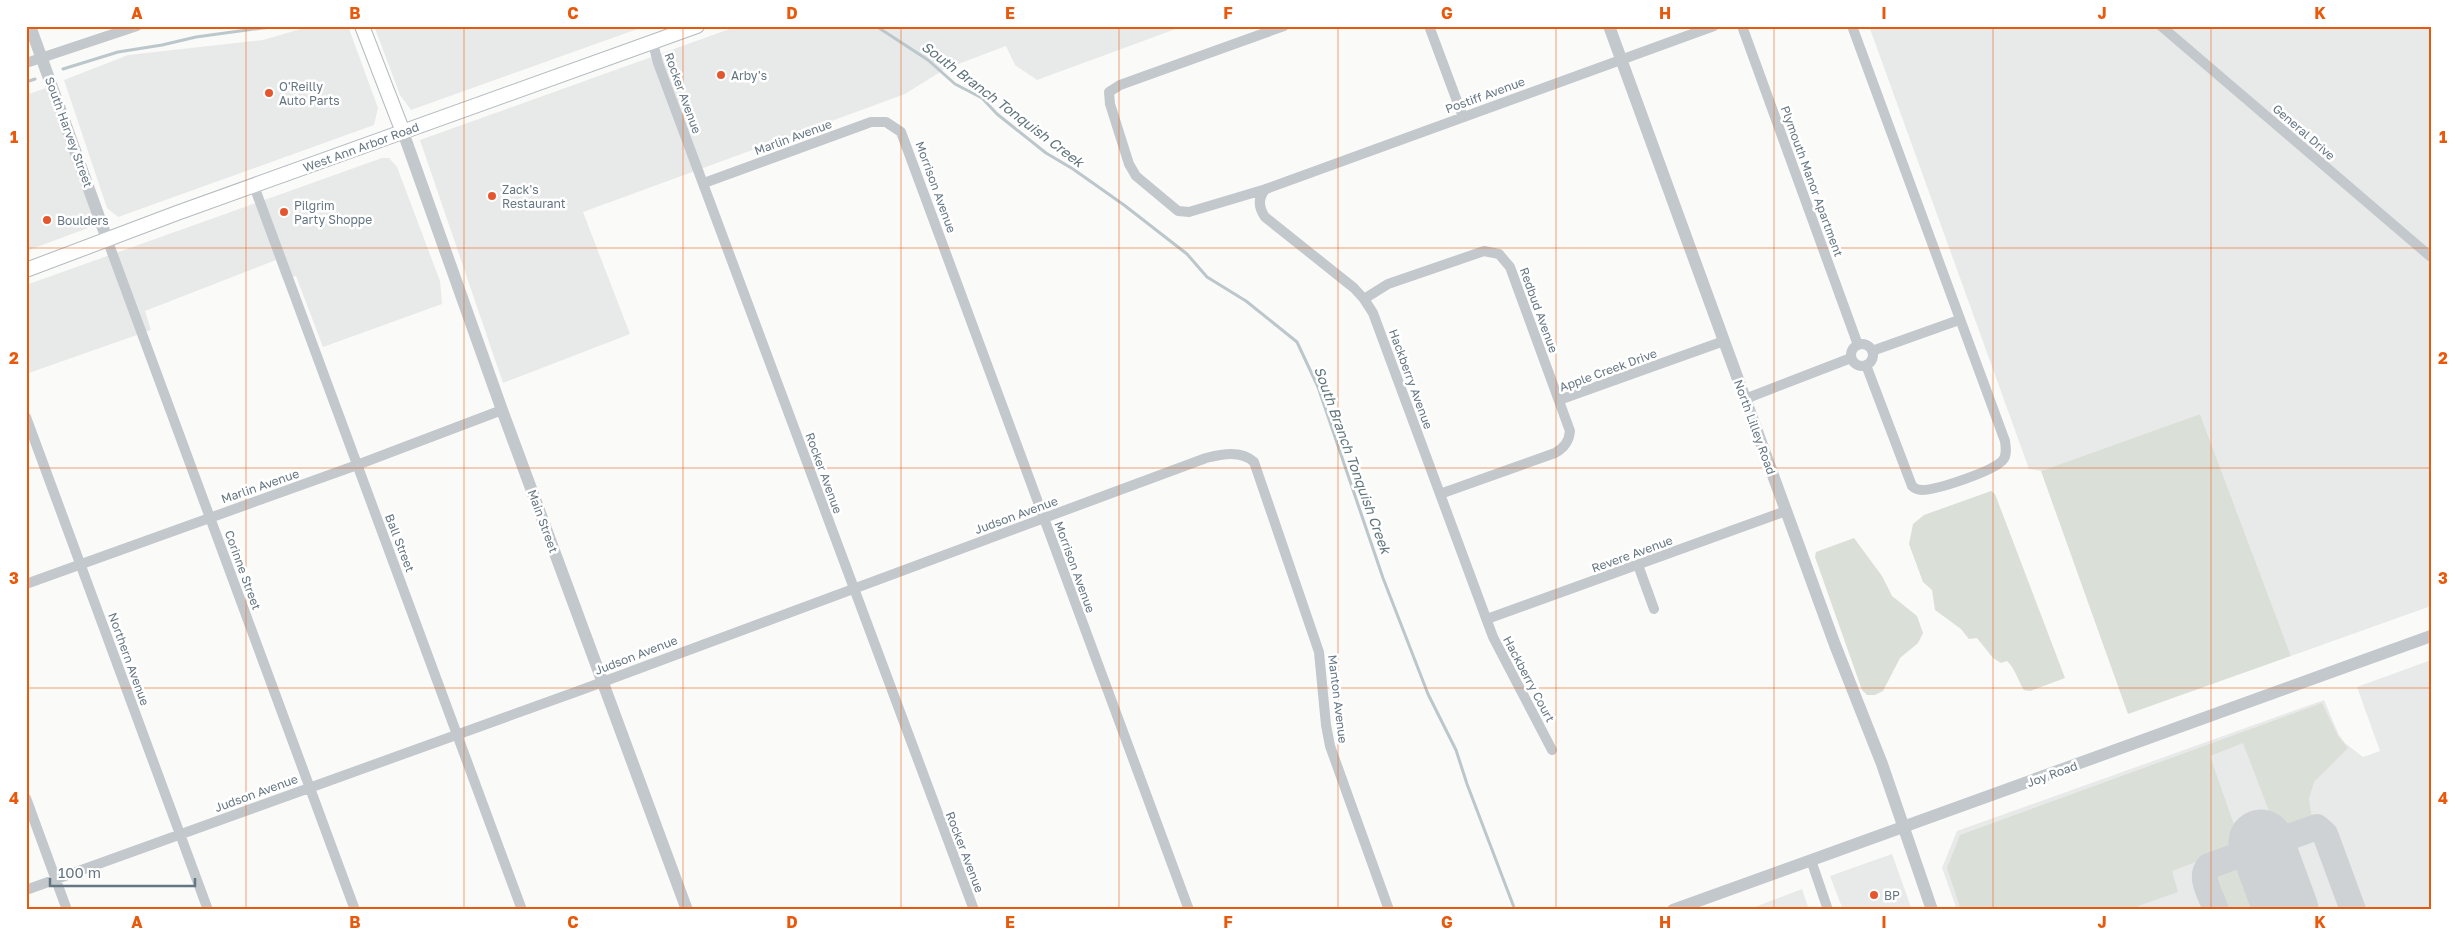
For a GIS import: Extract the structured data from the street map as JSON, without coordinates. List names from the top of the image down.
{
  "streets": {
    "main road": ["West Ann Arbor Road"],
    "street": [
      "Rocker Avenue",
      "Postiff Avenue",
      "South Harvey Street",
      "General Drive",
      "Marlin Avenue",
      "Plymouth Manor Apartment",
      "Morrison Avenue",
      "Redbud Avenue",
      "Apple Creek Drive",
      "Hackberry Avenue",
      "North Lilley Road",
      "Judson Avenue",
      "Main Street",
      "Ball Street",
      "Revere Avenue",
      "Corinne Street",
      "Northern Avenue",
      "Hackberry Court",
      "Manton Avenue",
      "Joy Road"
    ]
  },
  "crossings": [
    ["Rocker Avenue", "Marlin Avenue"],
    ["Rocker Avenue", "West Ann Arbor Road"],
    ["Rocker Avenue", "Judson Avenue"],
    ["Postiff Avenue", "Hackberry Avenue"],
    ["Postiff Avenue", "North Lilley Road"],
    ["South Harvey Street", "West Ann Arbor Road"],
    ["South Harvey Street", "Corinne Street"],
    ["Marlin Avenue", "Morrison Avenue"],
    ["Marlin Avenue", "Main Street"],
    ["Marlin Avenue", "Ball Street"],
    ["Marlin Avenue", "Corinne Street"],
    ["Marlin Avenue", "Northern Avenue"],
    ["West Ann Arbor Road", "Main Street"],
    ["West Ann Arbor Road", "Ball Street"],
    ["West Ann Arbor Road", "Corinne Street"],
    ["Morrison Avenue", "Judson Avenue"],
    ["Redbud Avenue", "Apple Creek Drive"],
    ["Redbud Avenue", "Hackberry Avenue"],
    ["Apple Creek Drive", "Hackberry Avenue"],
    ["Apple Creek Drive", "North Lilley Road"],
    ["Hackberry Avenue", "Revere Avenue"],
    ["Hackberry Avenue", "Hackberry Court"],
    ["North Lilley Road", "Revere Avenue"],
    ["North Lilley Road", "Joy Road"],
    ["Judson Avenue", "Main Street"],
    ["Judson Avenue", "Ball Street"],
    ["Judson Avenue", "Corinne Street"],
    ["Judson Avenue", "Northern Avenue"],
    ["Judson Avenue", "Manton Avenue"],
    ["Revere Avenue", "Hackberry Court"]
  ],
  "water": ["South Branch Tonquish Creek"],
  "places": [
    "Arby's",
    "O'Reilly Auto Parts",
    "Zack's Restaurant",
    "Pilgrim Party Shoppe",
    "Boulders",
    "BP"
  ],
  "scale_bar": "100 m",
  "grid": {
    "columns": [
      "A",
      "B",
      "C",
      "D",
      "E",
      "F",
      "G",
      "H",
      "I",
      "J",
      "K"
    ],
    "rows": [
      "1",
      "2",
      "3",
      "4"
    ]
  }
}
